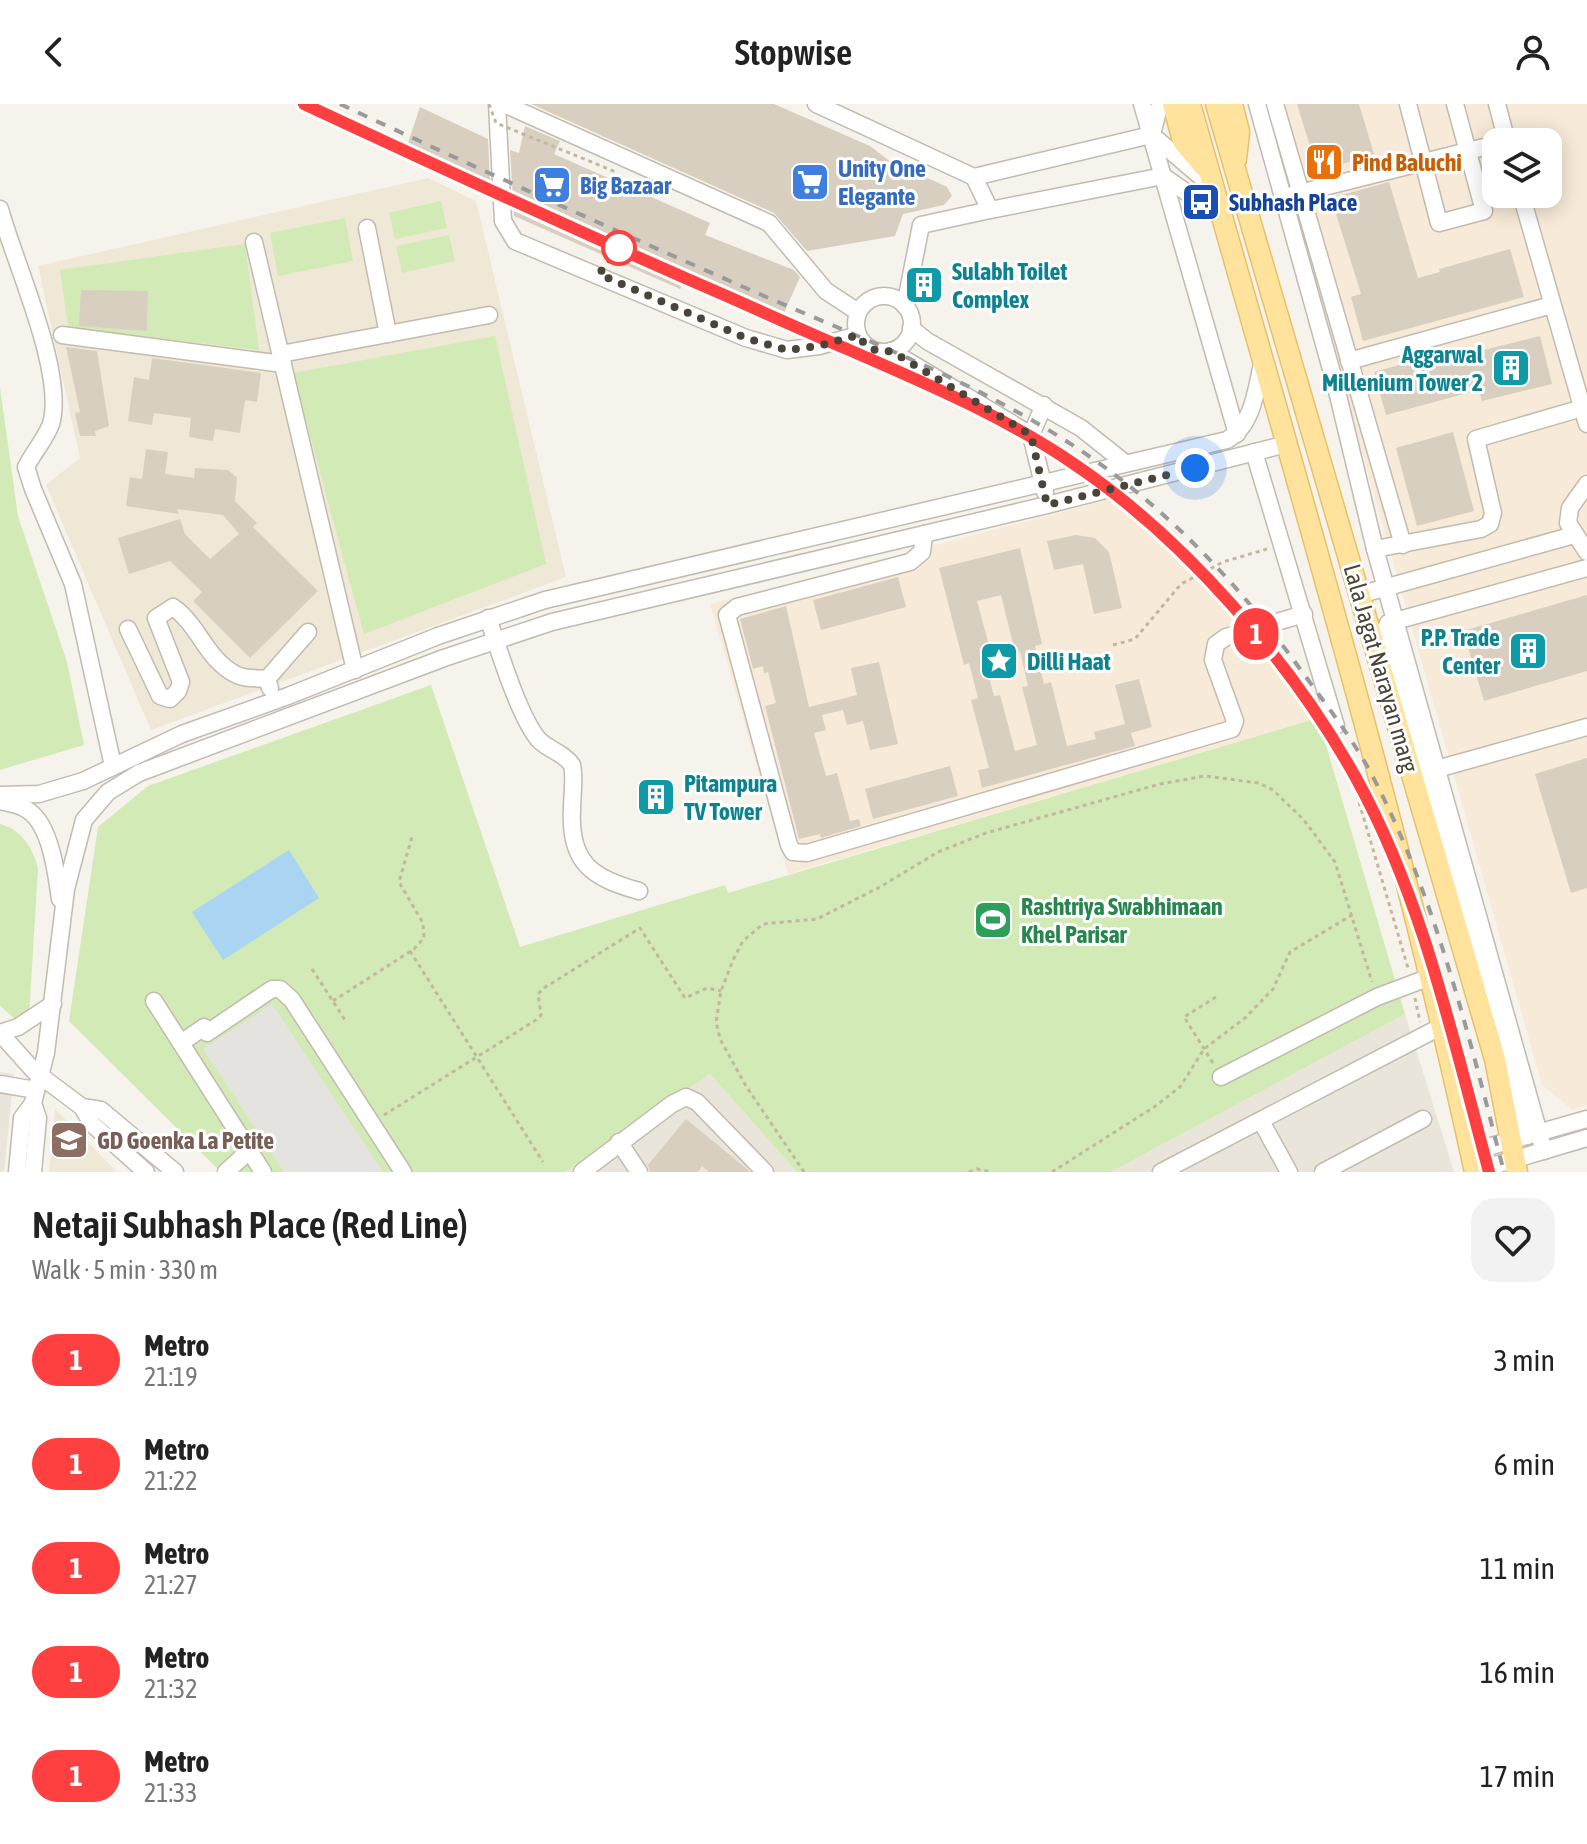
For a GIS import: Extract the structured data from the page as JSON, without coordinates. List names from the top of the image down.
{
  "streets": {
    "main road": ["Lala Jagat Narayan marg"]
  },
  "places": {
    "restaurant": ["Pind Baluchi"],
    "supermarket": ["Unity One Elegante", "Big Bazaar"],
    "bus stop": ["Subhash Place"],
    "building": [
      "Sulabh Toilet Complex",
      "Aggarwal Millenium Tower 2",
      "P.P. Trade Center",
      "Pitampura TV Tower"
    ],
    "place": ["Dilli Haat"],
    "sports": ["Rashtriya Swabhimaan Khel Parisar"],
    "school or university": ["GD Goenka La Petite"]
  },
  "lines": ["metro line 1"],
  "page": {
    "header": "Stopwise",
    "on_map": "1",
    "heading": ["Netaji Subhash Place (Red Line)", "Walk · 5 min · 330 m"],
    "list": [
      {
        "mark": "1",
        "name": "Metro",
        "note": "21:19",
        "value": "3 min"
      },
      {
        "mark": "1",
        "name": "Metro",
        "note": "21:22",
        "value": "6 min"
      },
      {
        "mark": "1",
        "name": "Metro",
        "note": "21:27",
        "value": "11 min"
      },
      {
        "mark": "1",
        "name": "Metro",
        "note": "21:32",
        "value": "16 min"
      },
      {
        "mark": "1",
        "name": "Metro",
        "note": "21:33",
        "value": "17 min"
      }
    ]
  }
}
